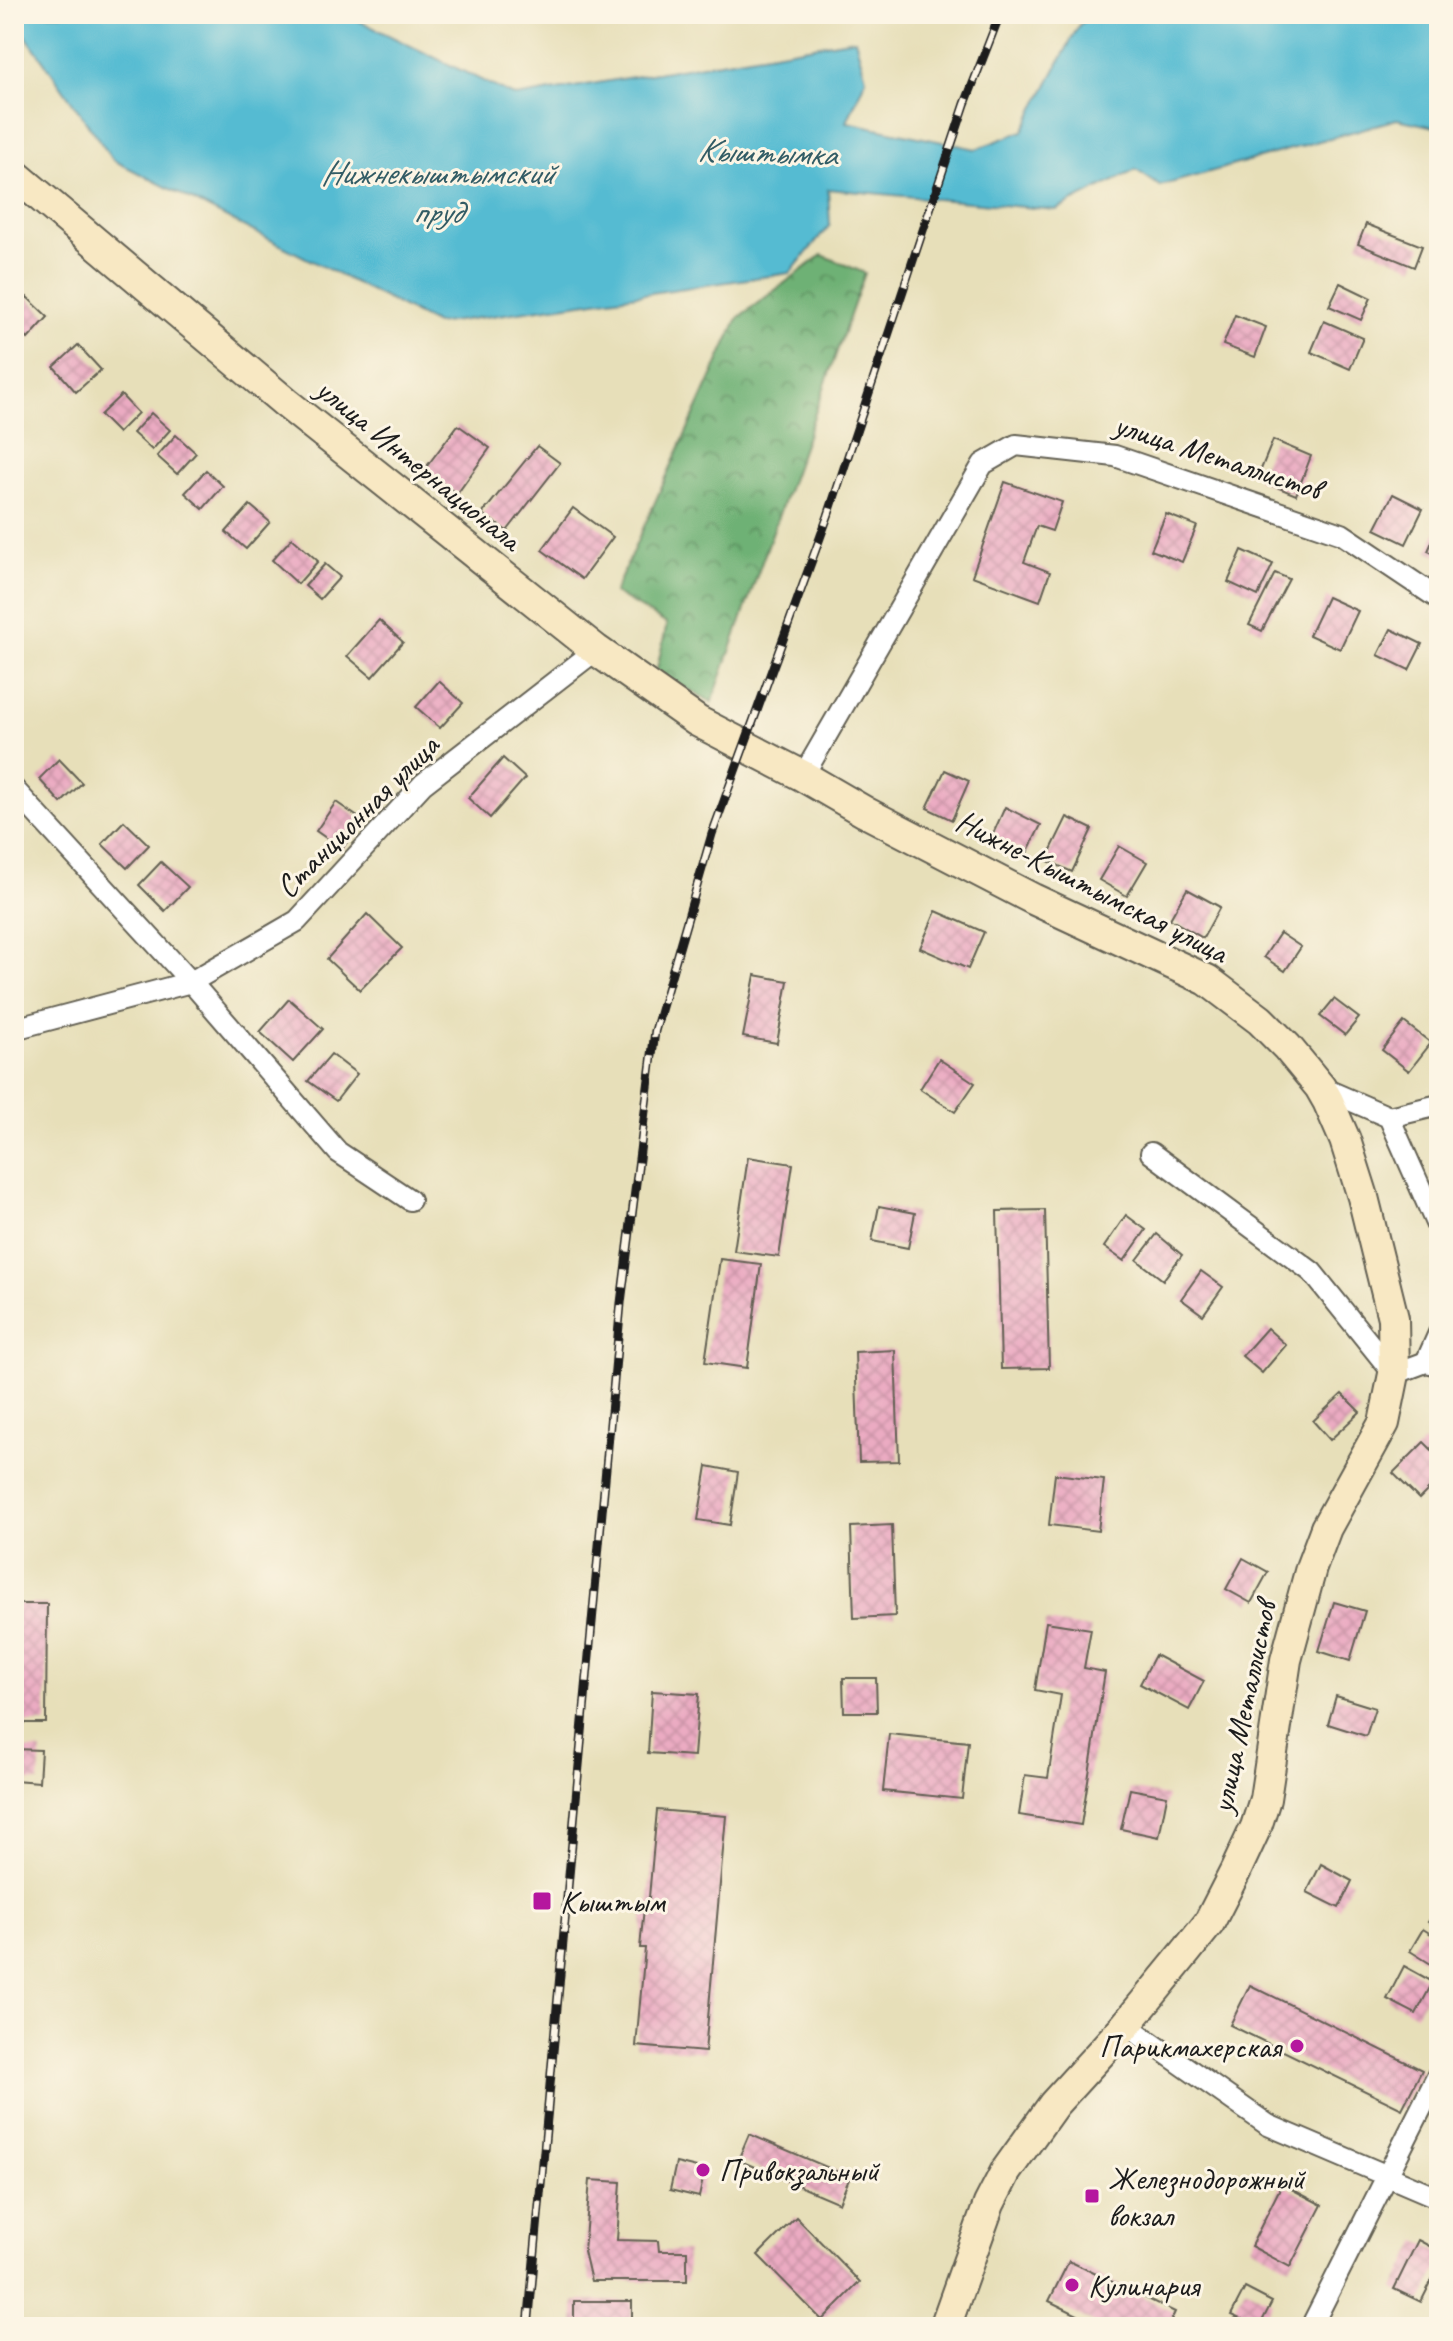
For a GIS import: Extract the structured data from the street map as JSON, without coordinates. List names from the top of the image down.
{
  "streets": {
    "main road": ["улица Металлистов", "улица Интернационала", "Нижне-Кыштымская улица"],
    "street": ["Станционная улица"]
  },
  "crossings": [
    ["улица Металлистов", "улица Интернационала"],
    ["улица Металлистов", "Нижне-Кыштымская улица"],
    ["улица Интернационала", "Станционная улица"],
    ["улица Интернационала", "Нижне-Кыштымская улица"]
  ],
  "water": ["Кыштымка", "Нижнекыштымский пруд"],
  "places": {
    "transit": ["Кыштым", "Железнодорожный вокзал"],
    "other": ["Парикмахерская", "Привокзальный", "Кулинария"]
  }
}
